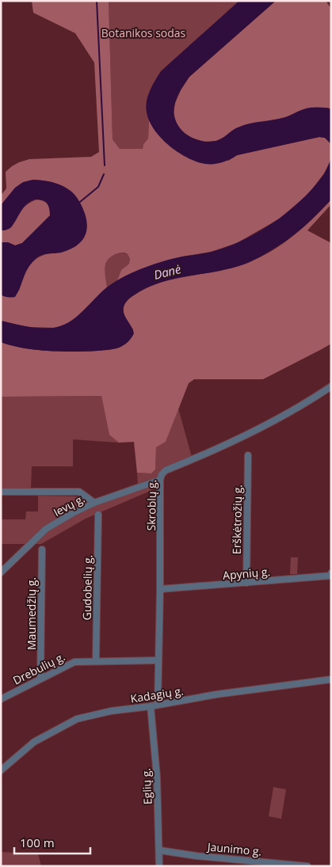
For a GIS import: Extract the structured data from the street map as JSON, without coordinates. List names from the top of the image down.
{
  "streets": {
    "street": [
      "Ievų g.",
      "Skroblų g.",
      "Erškėtrožių g.",
      "Apynių g.",
      "Gudobelių g.",
      "Maumedžių g.",
      "Drebulių g.",
      "Kadagių g.",
      "Eglių g.",
      "Jaunimo g."
    ]
  },
  "crossings": [
    ["Ievų g.", "Skroblų g."],
    ["Skroblų g.", "Apynių g."],
    ["Skroblų g.", "Drebulių g."],
    ["Skroblų g.", "Kadagių g."],
    ["Erškėtrožių g.", "Apynių g."],
    ["Gudobelių g.", "Drebulių g."],
    ["Maumedžių g.", "Drebulių g."],
    ["Kadagių g.", "Eglių g."],
    ["Eglių g.", "Jaunimo g."]
  ],
  "water": ["Danė"],
  "parks": ["Botanikos sodas"],
  "scale_bar": "100 m"
}
